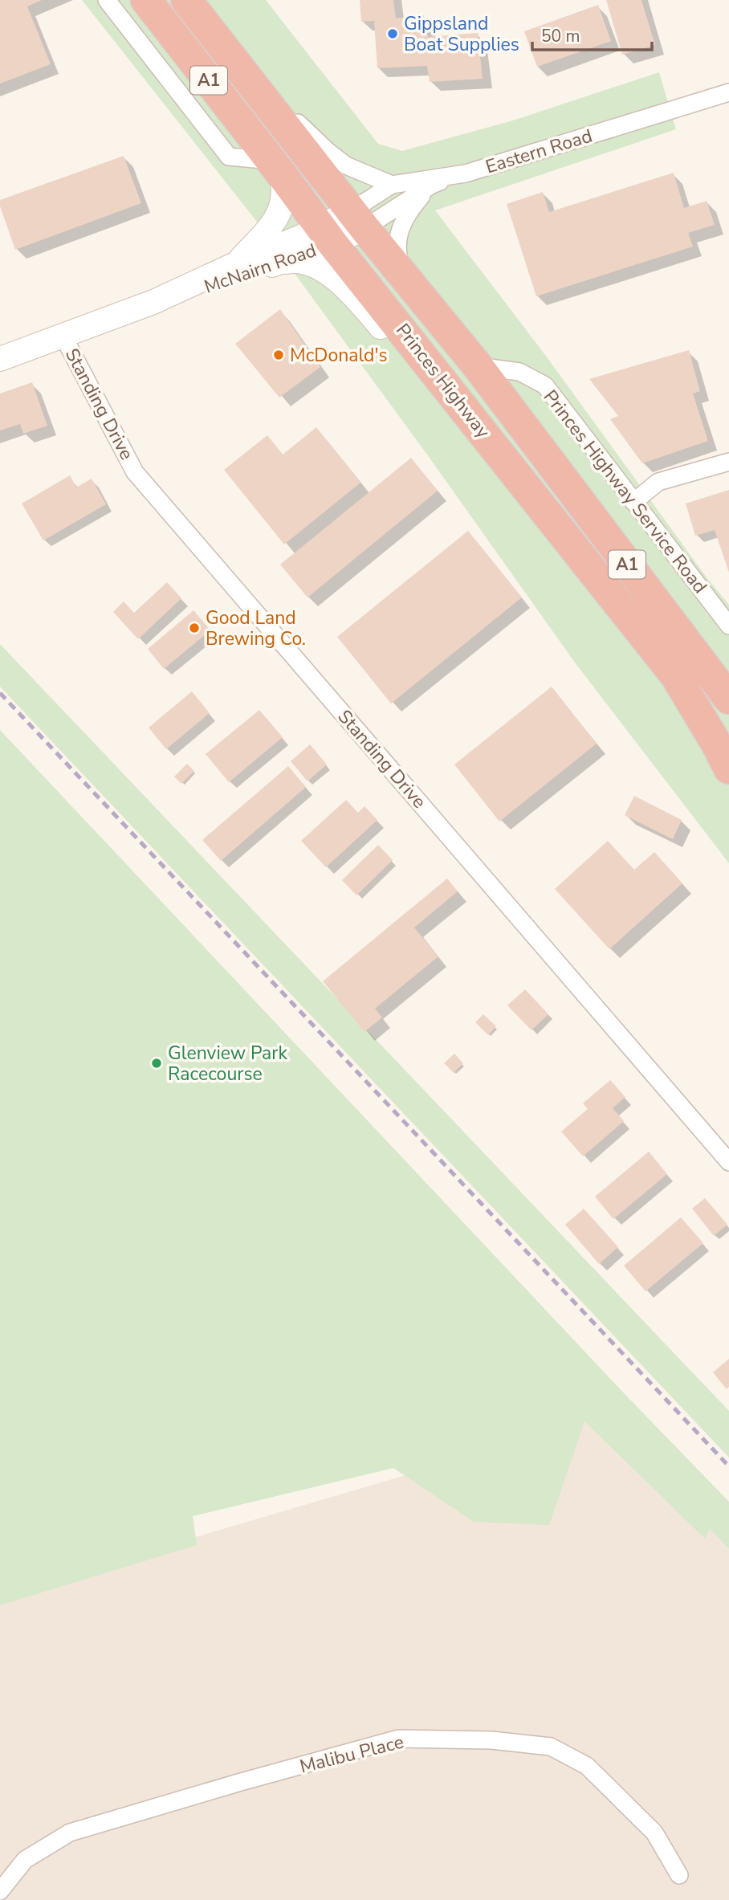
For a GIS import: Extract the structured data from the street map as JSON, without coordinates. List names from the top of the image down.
{
  "streets": {
    "highway": ["A1", "Princes Highway"],
    "street": [
      "Eastern Road",
      "McNairn Road",
      "Standing Drive",
      "Princes Highway Service Road",
      "Malibu Place"
    ]
  },
  "crossings": [
    ["Eastern Road", "McNairn Road"],
    ["Eastern Road", "Princes Highway"],
    ["McNairn Road", "Princes Highway"],
    ["McNairn Road", "Standing Drive"],
    ["Princes Highway", "Princes Highway Service Road"]
  ],
  "places": [
    "Gippsland Boat Supplies",
    "McDonald's",
    "Good Land Brewing Co.",
    "Glenview Park Racecourse"
  ],
  "scale_bar": "50 m"
}
